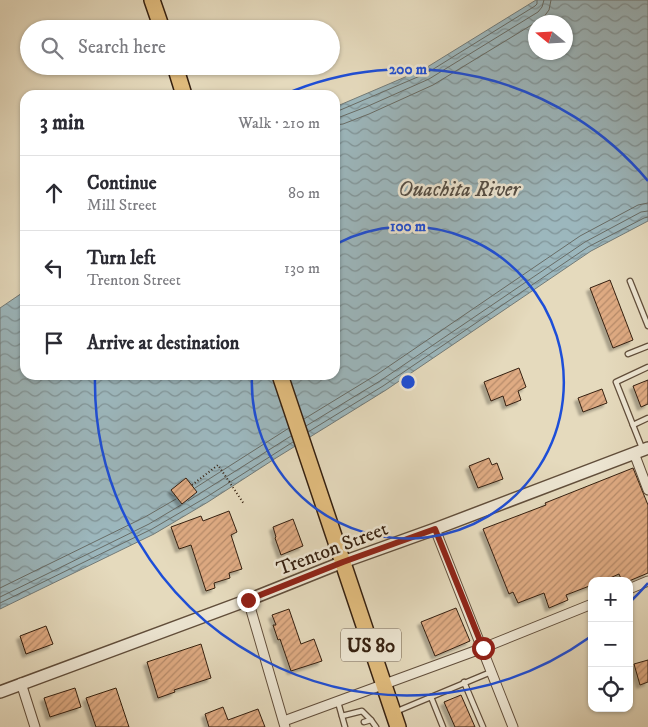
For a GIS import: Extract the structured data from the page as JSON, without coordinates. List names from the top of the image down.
{
  "streets": {
    "main road": ["US 80"],
    "street": ["Trenton Street"]
  },
  "crossings": [
    ["Trenton Street", "US 80"]
  ],
  "water": ["Ouachita River"],
  "north": "left",
  "page": {
    "search": "Search here",
    "heading": ["3 min", "Walk · 210 m"],
    "list": [
      ["Continue", "Mill Street", "80 m"],
      ["Turn left", "Trenton Street", "130 m"],
      "Arrive at destination"
    ],
    "map_buttons": ["+", "−"]
  },
  "rings": ["200 m", "100 m"]
}
